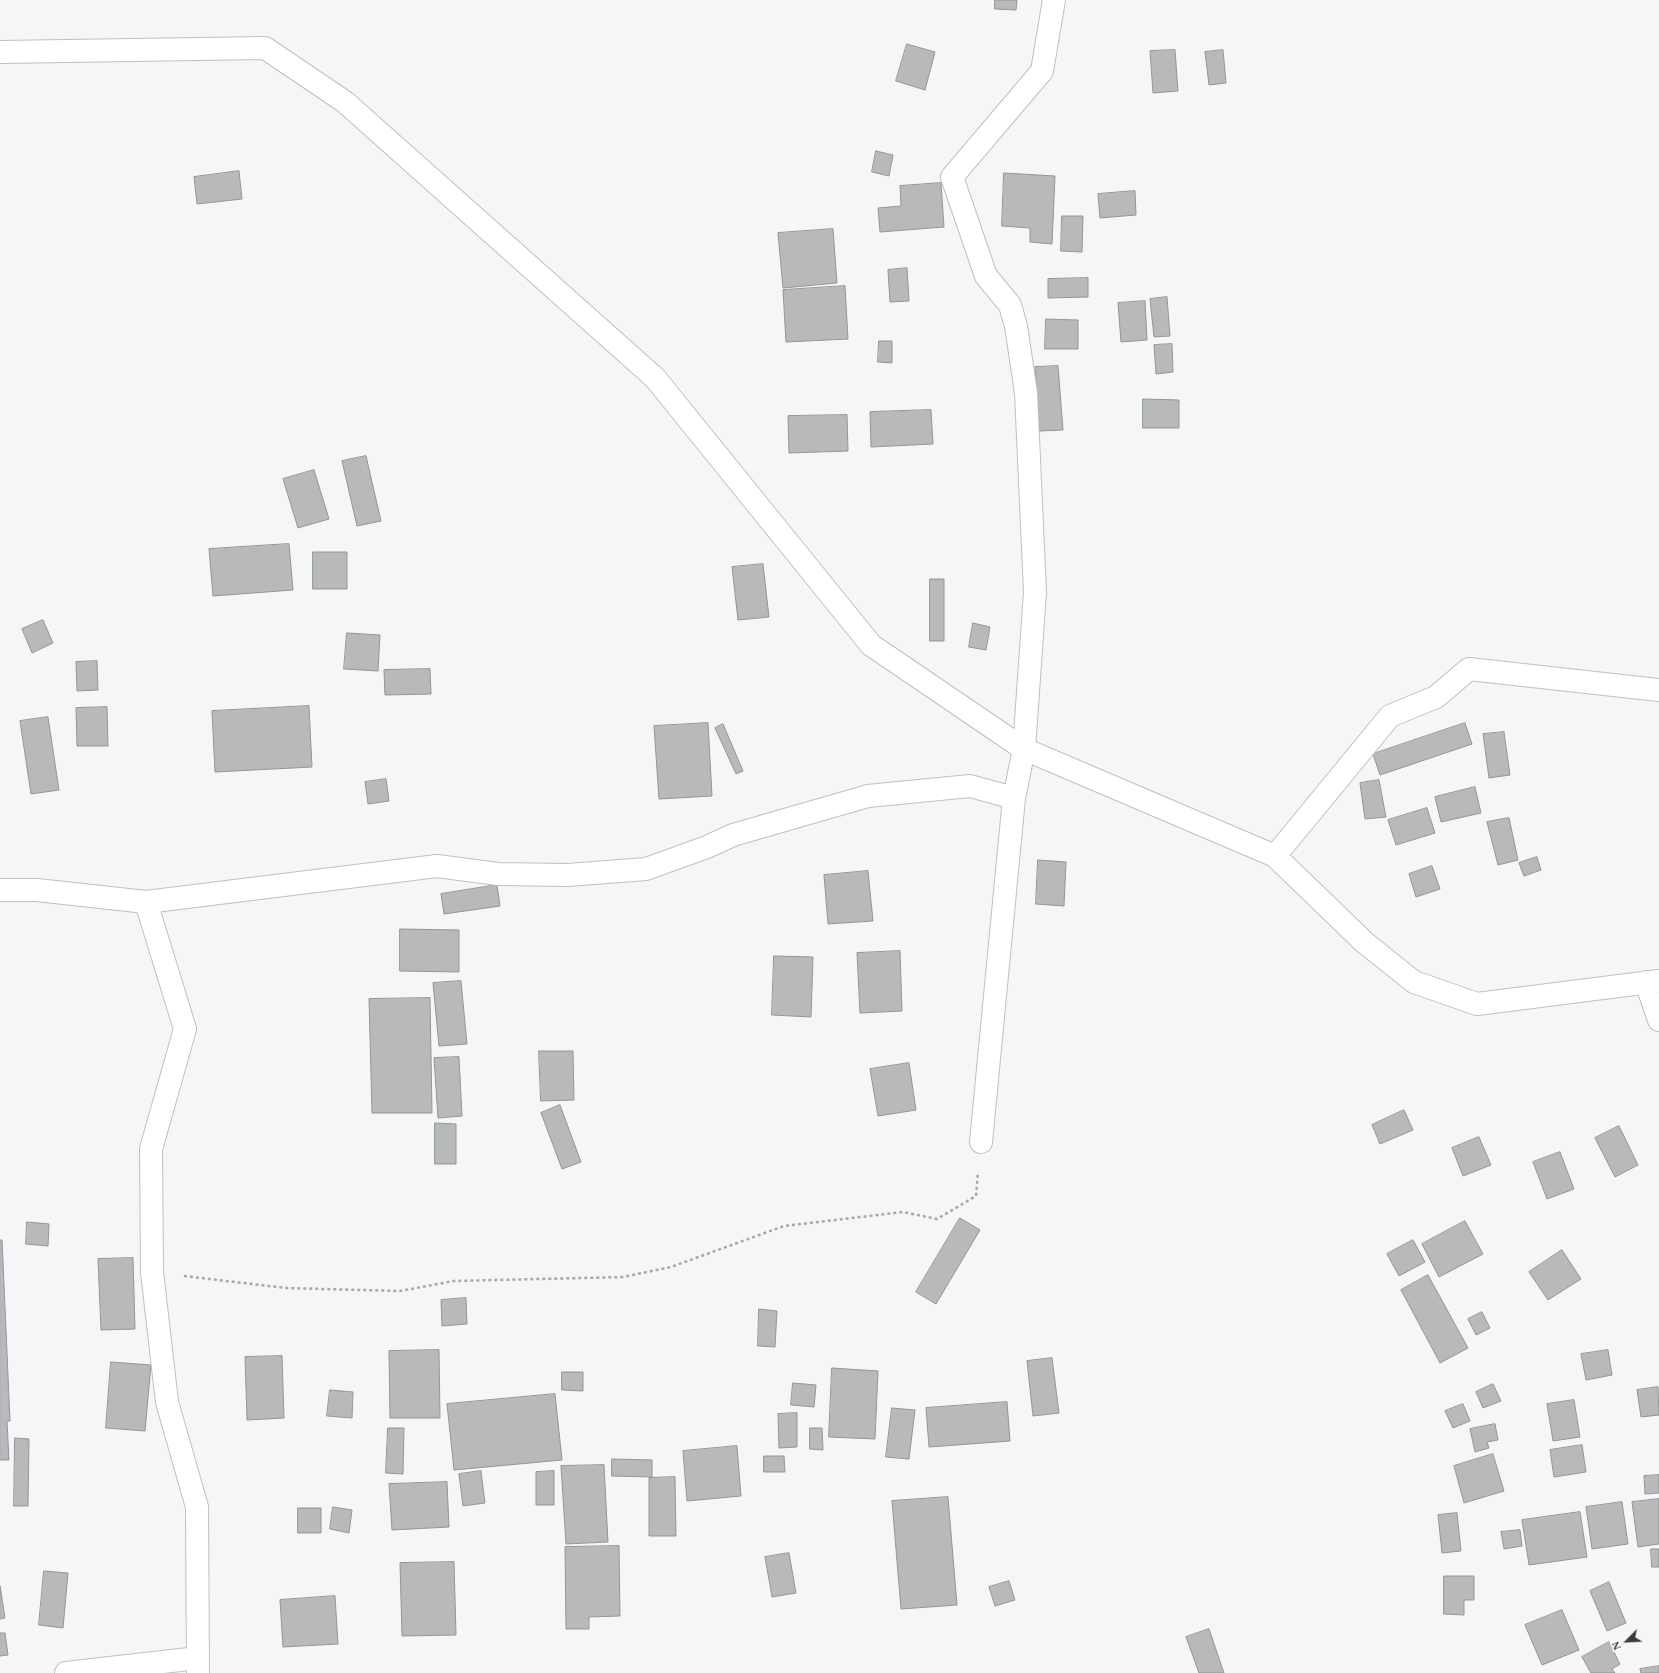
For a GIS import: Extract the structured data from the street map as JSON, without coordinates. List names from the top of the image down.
{
  "north": "bottom left"
}
